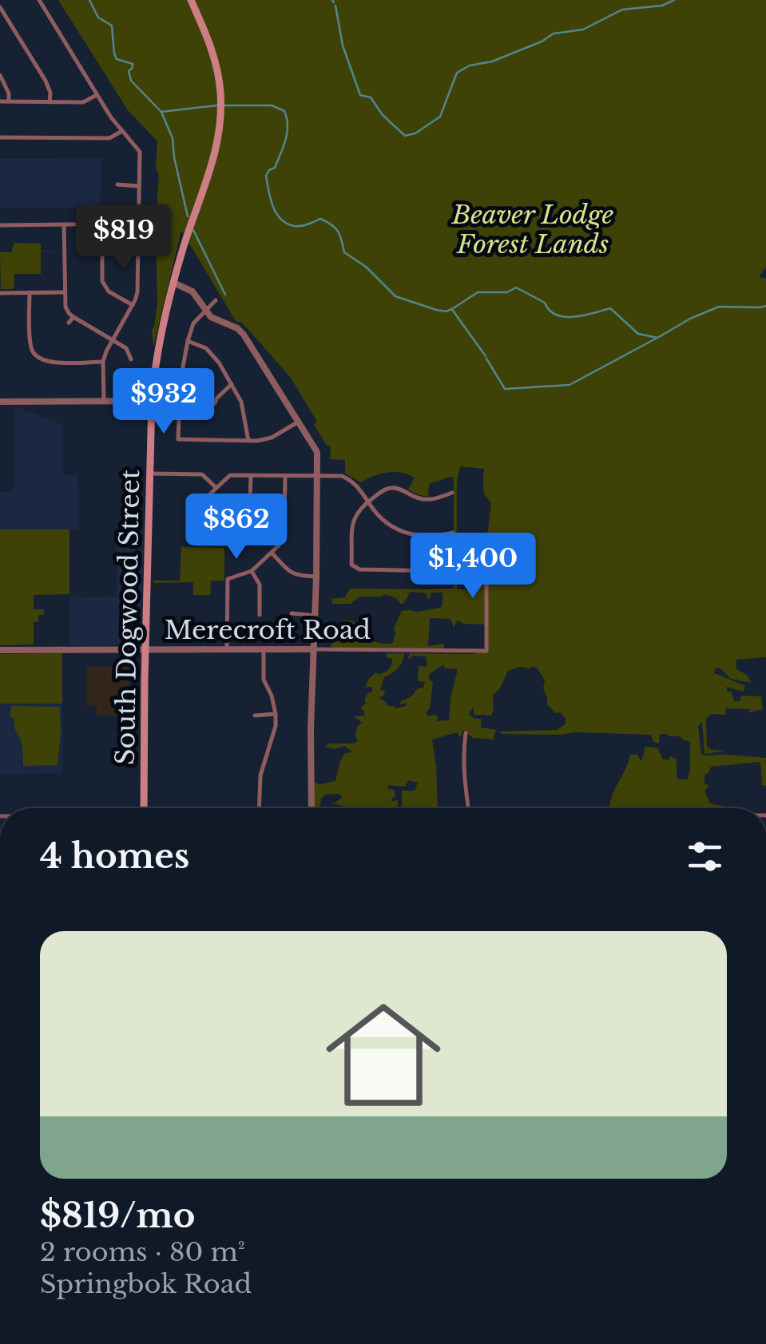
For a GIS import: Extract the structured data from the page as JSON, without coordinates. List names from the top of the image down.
{
  "streets": {
    "main road": ["South Dogwood Street"],
    "street": ["Merecroft Road"]
  },
  "crossings": [
    ["South Dogwood Street", "Merecroft Road"]
  ],
  "parks": ["Beaver Lodge Forest Lands"],
  "page": {
    "price": [
      "$819",
      "$932",
      "$862",
      "$1,400"
    ],
    "heading": "4 homes",
    "list": [
      {
        "name": "$819/mo",
        "note": "2 rooms · 80 m² · Springbok Road"
      }
    ]
  }
}
